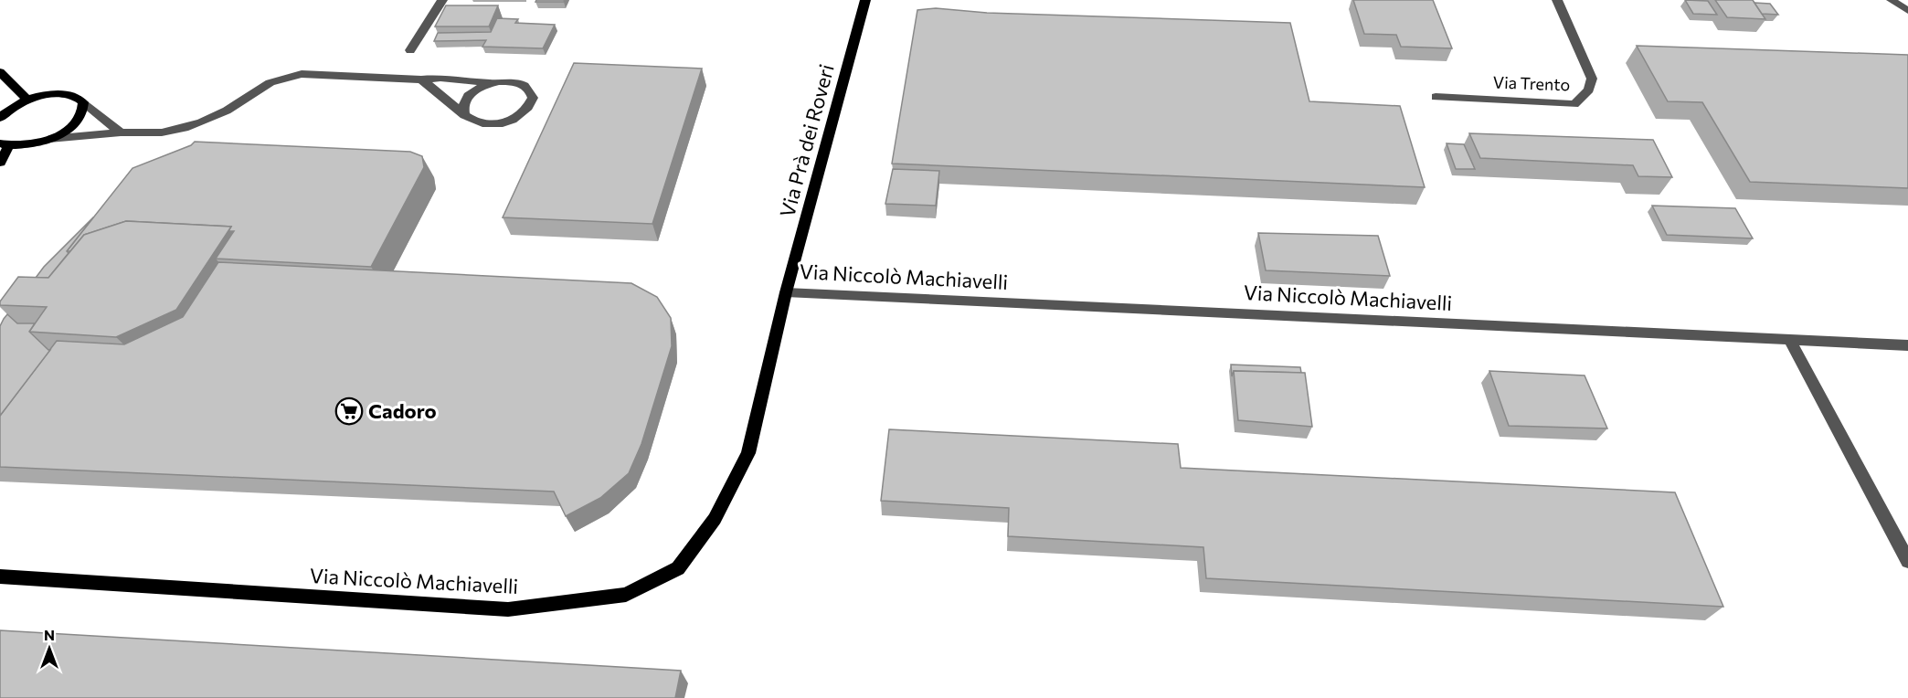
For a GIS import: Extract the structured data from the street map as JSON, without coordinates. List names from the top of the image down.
{
  "streets": {
    "main road": ["Via Prà dei Roveri", "Via Niccolò Machiavelli"],
    "street": ["Via Trento"]
  },
  "crossings": [
    ["Via Prà dei Roveri", "Via Niccolò Machiavelli"]
  ],
  "places": {
    "supermarket": ["Cadoro"]
  },
  "north": "top"
}
